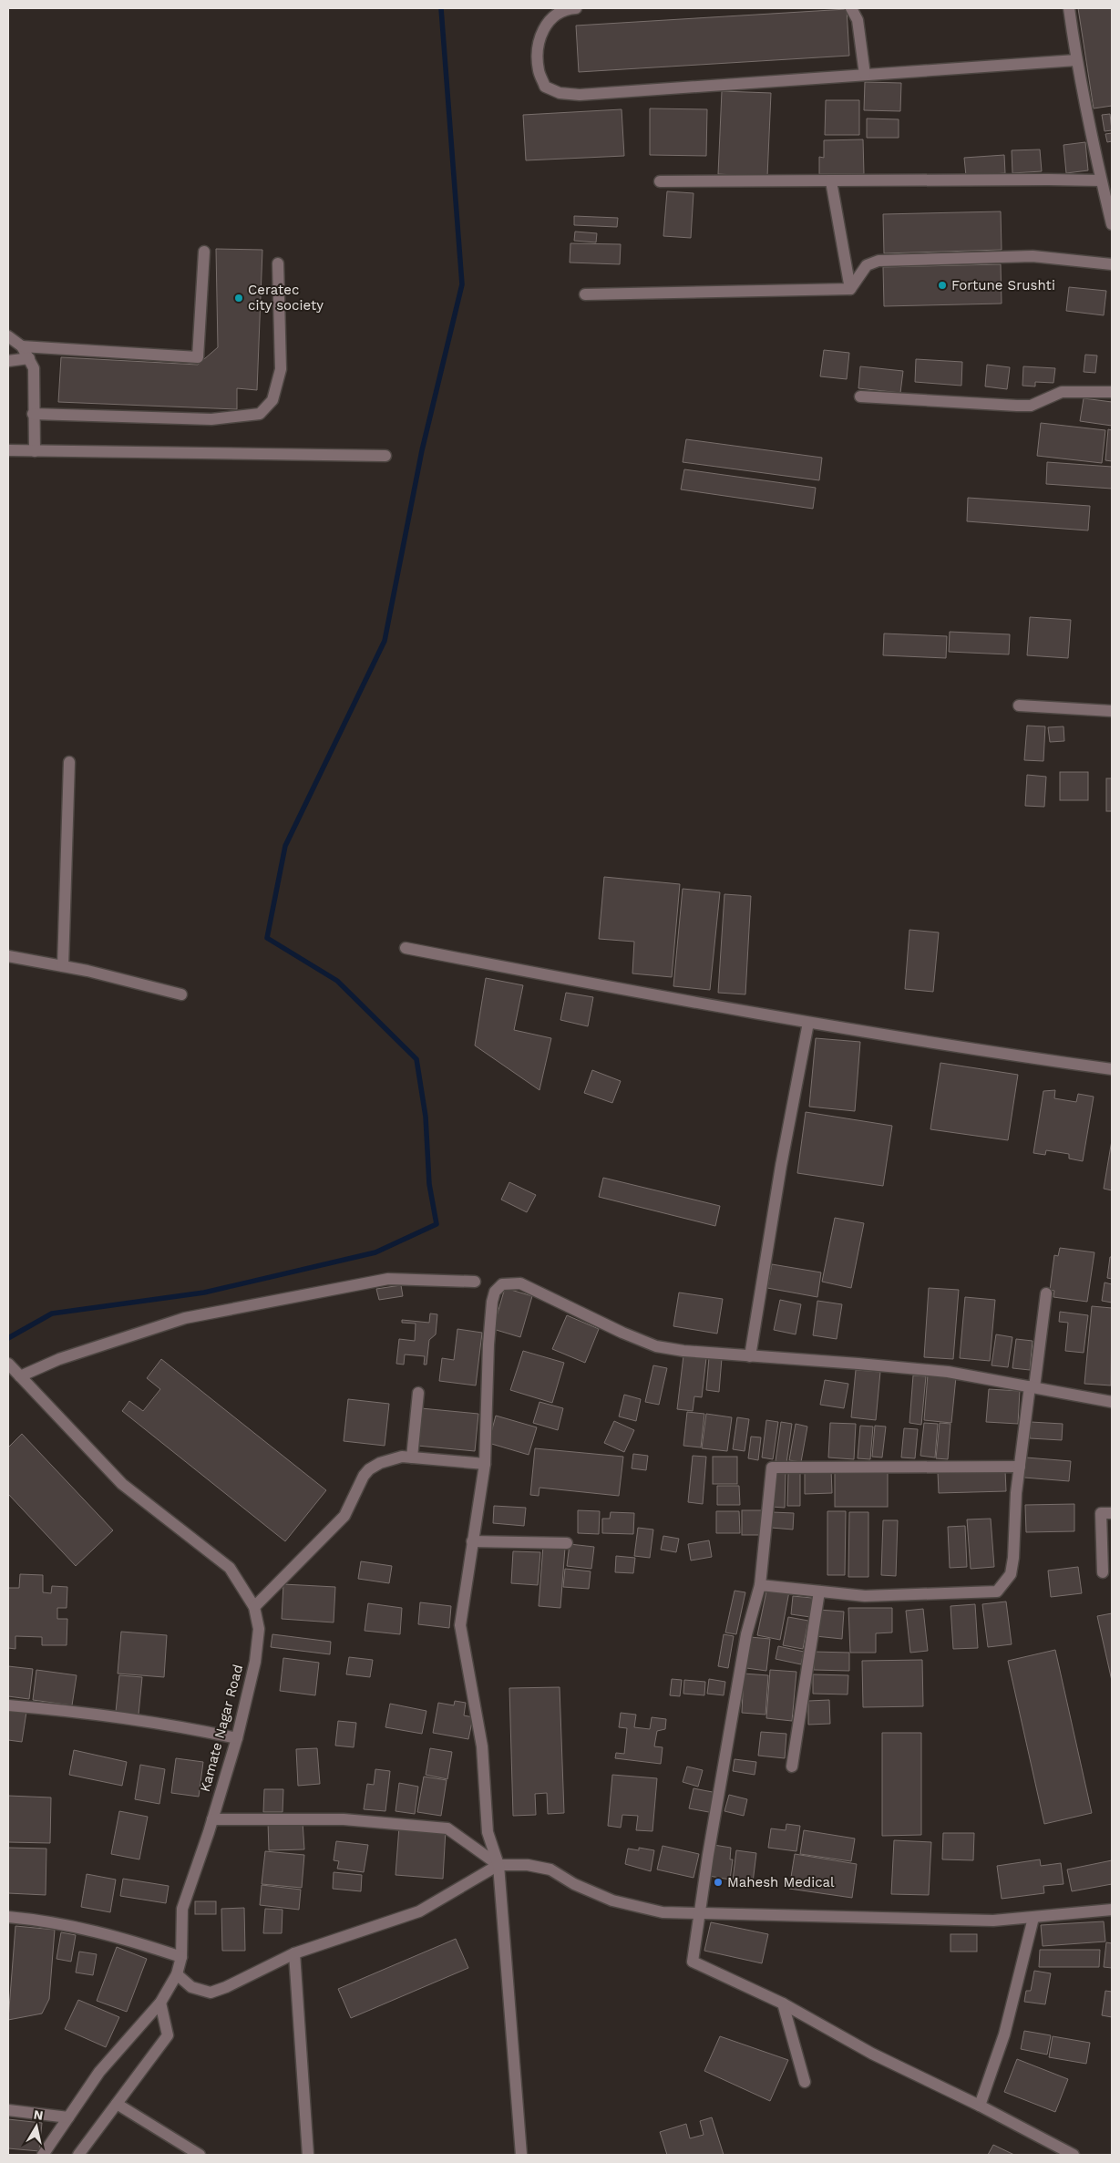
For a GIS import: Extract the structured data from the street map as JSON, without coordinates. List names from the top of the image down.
{
  "streets": {
    "street": ["Kamate Nagar Road"]
  },
  "places": ["Fortune Srushti", "Ceratec city society", "Mahesh Medical"],
  "north": "top"
}
